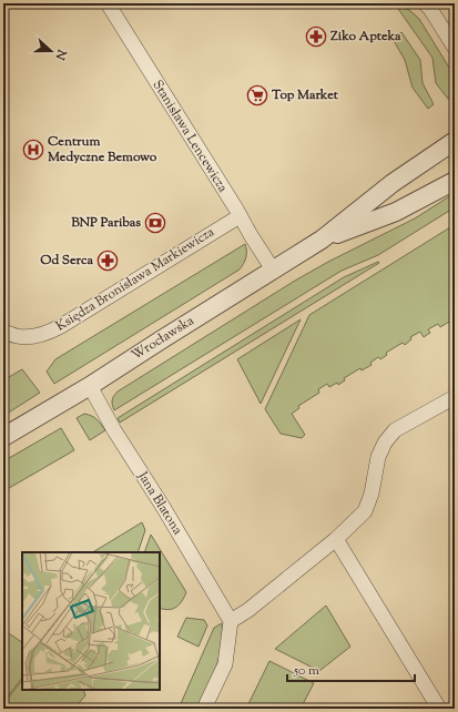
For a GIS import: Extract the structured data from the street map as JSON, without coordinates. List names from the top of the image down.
{
  "streets": {
    "street": [
      "Stanisława Lencewicza",
      "Księdza Bronisława Markiewicza",
      "Wrocławska",
      "Jana Blatona"
    ]
  },
  "crossings": [
    ["Stanisława Lencewicza", "Księdza Bronisława Markiewicza"],
    ["Stanisława Lencewicza", "Wrocławska"],
    ["Wrocławska", "Jana Blatona"]
  ],
  "places": {
    "pharmacy": ["Ziko Apteka", "Od Serca"],
    "supermarket": ["Top Market"],
    "hospital": ["Centrum Medyczne Bemowo"],
    "bank": ["BNP Paribas"]
  },
  "scale_bar": "50 m",
  "north": "right"
}
